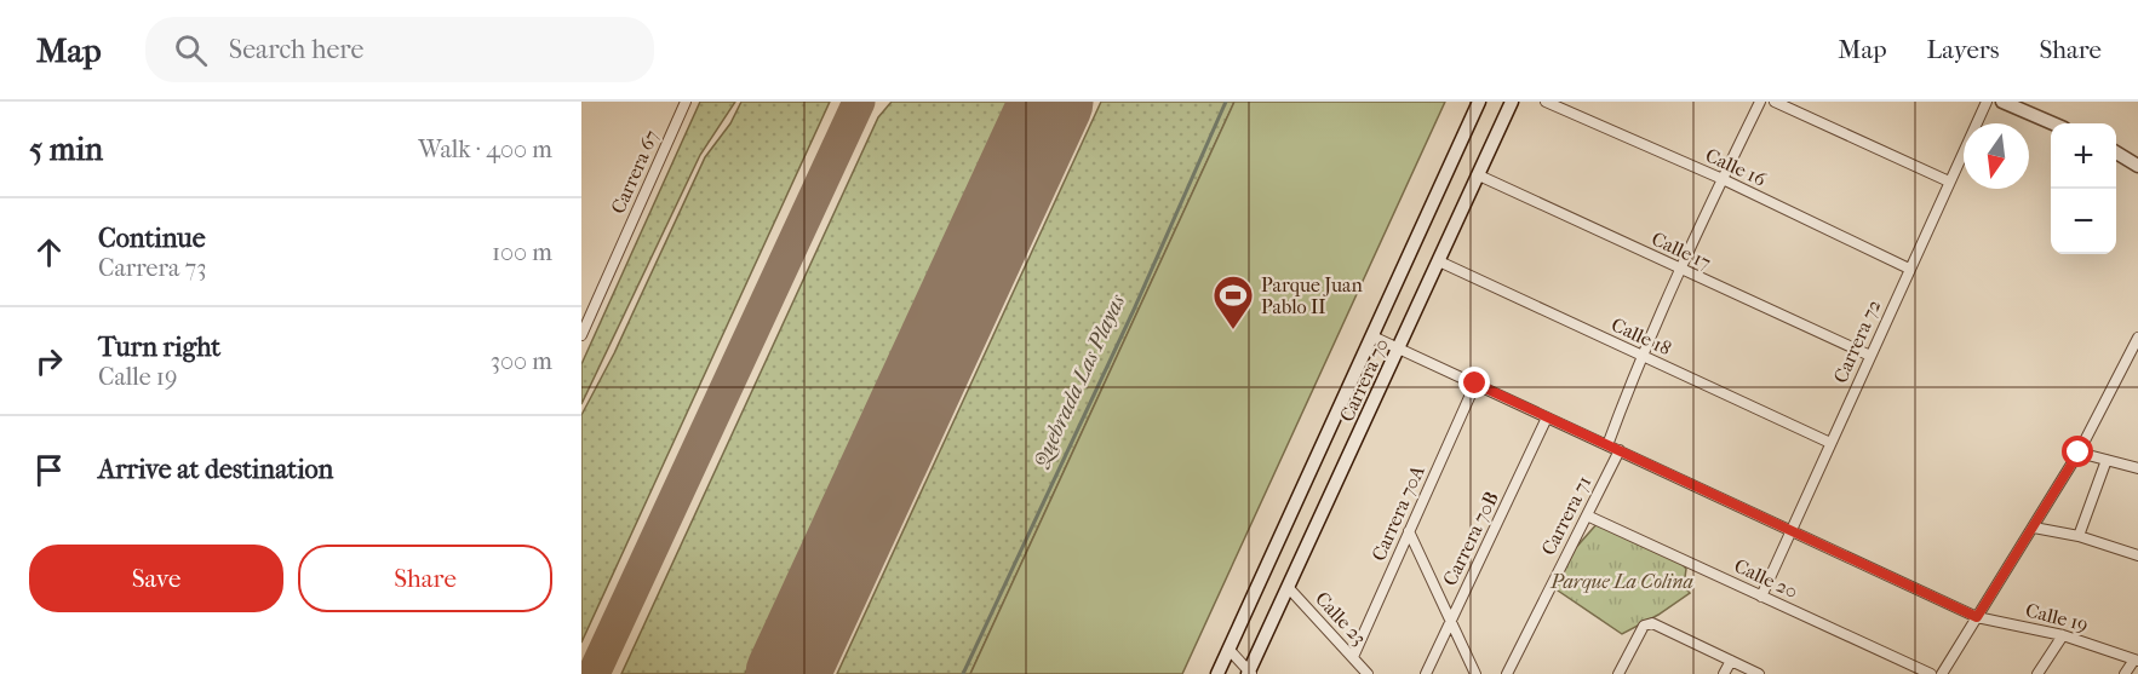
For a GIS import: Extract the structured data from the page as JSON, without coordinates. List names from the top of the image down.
{
  "streets": {
    "main road": ["Carrera 70"],
    "street": [
      "Calle 16",
      "Carrera 67",
      "Calle 17",
      "Calle 18",
      "Carrera 72",
      "Carrera 70A",
      "Carrera 71",
      "Carrera 70B",
      "Calle 20",
      "Calle 19",
      "Calle 23"
    ]
  },
  "crossings": [
    ["Calle 16", "Carrera 72"],
    ["Calle 17", "Carrera 72"],
    ["Calle 17", "Carrera 70"],
    ["Calle 18", "Carrera 72"],
    ["Calle 18", "Carrera 70"],
    ["Carrera 72", "Calle 20"],
    ["Carrera 72", "Calle 19"],
    ["Carrera 70", "Calle 19"],
    ["Carrera 70", "Calle 23"],
    ["Carrera 70A", "Calle 19"],
    ["Carrera 70A", "Calle 23"],
    ["Carrera 71", "Calle 20"],
    ["Carrera 71", "Calle 19"],
    ["Carrera 70B", "Calle 19"]
  ],
  "water": ["Quebrada Las Playas"],
  "parks": ["Parque La Colina"],
  "places": {
    "sports": ["Parque Juan Pablo II"]
  },
  "north": "bottom",
  "page": {
    "header": "Map",
    "search": "Search here",
    "nav": ["Map", "Layers", "Share"],
    "heading": ["5 min", "Walk · 400 m"],
    "map_buttons": ["+", "−"],
    "list": [
      ["Continue", "Carrera 73", "100 m"],
      ["Turn right", "Calle 19", "300 m"],
      "Arrive at destination"
    ],
    "buttons": ["Save", "Share"]
  }
}
